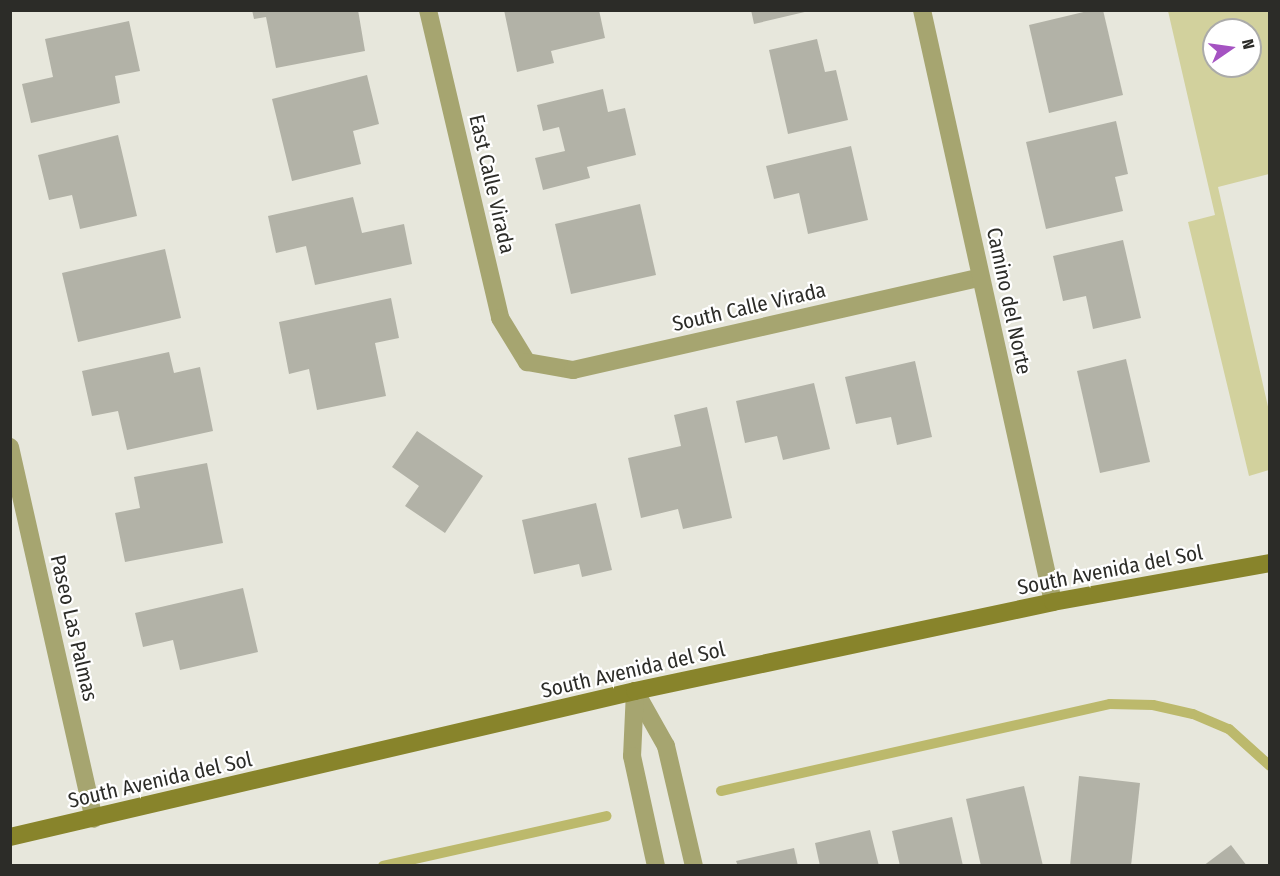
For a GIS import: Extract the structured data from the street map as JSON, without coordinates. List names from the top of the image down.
{
  "streets": {
    "street": [
      "East Calle Virada",
      "Camino del Norte",
      "South Calle Virada",
      "South Avenida del Sol",
      "Paseo Las Palmas"
    ]
  },
  "crossings": [
    ["East Calle Virada", "South Calle Virada"],
    ["Camino del Norte", "South Calle Virada"],
    ["Camino del Norte", "South Avenida del Sol"],
    ["South Avenida del Sol", "Paseo Las Palmas"]
  ],
  "north": "right"
}
